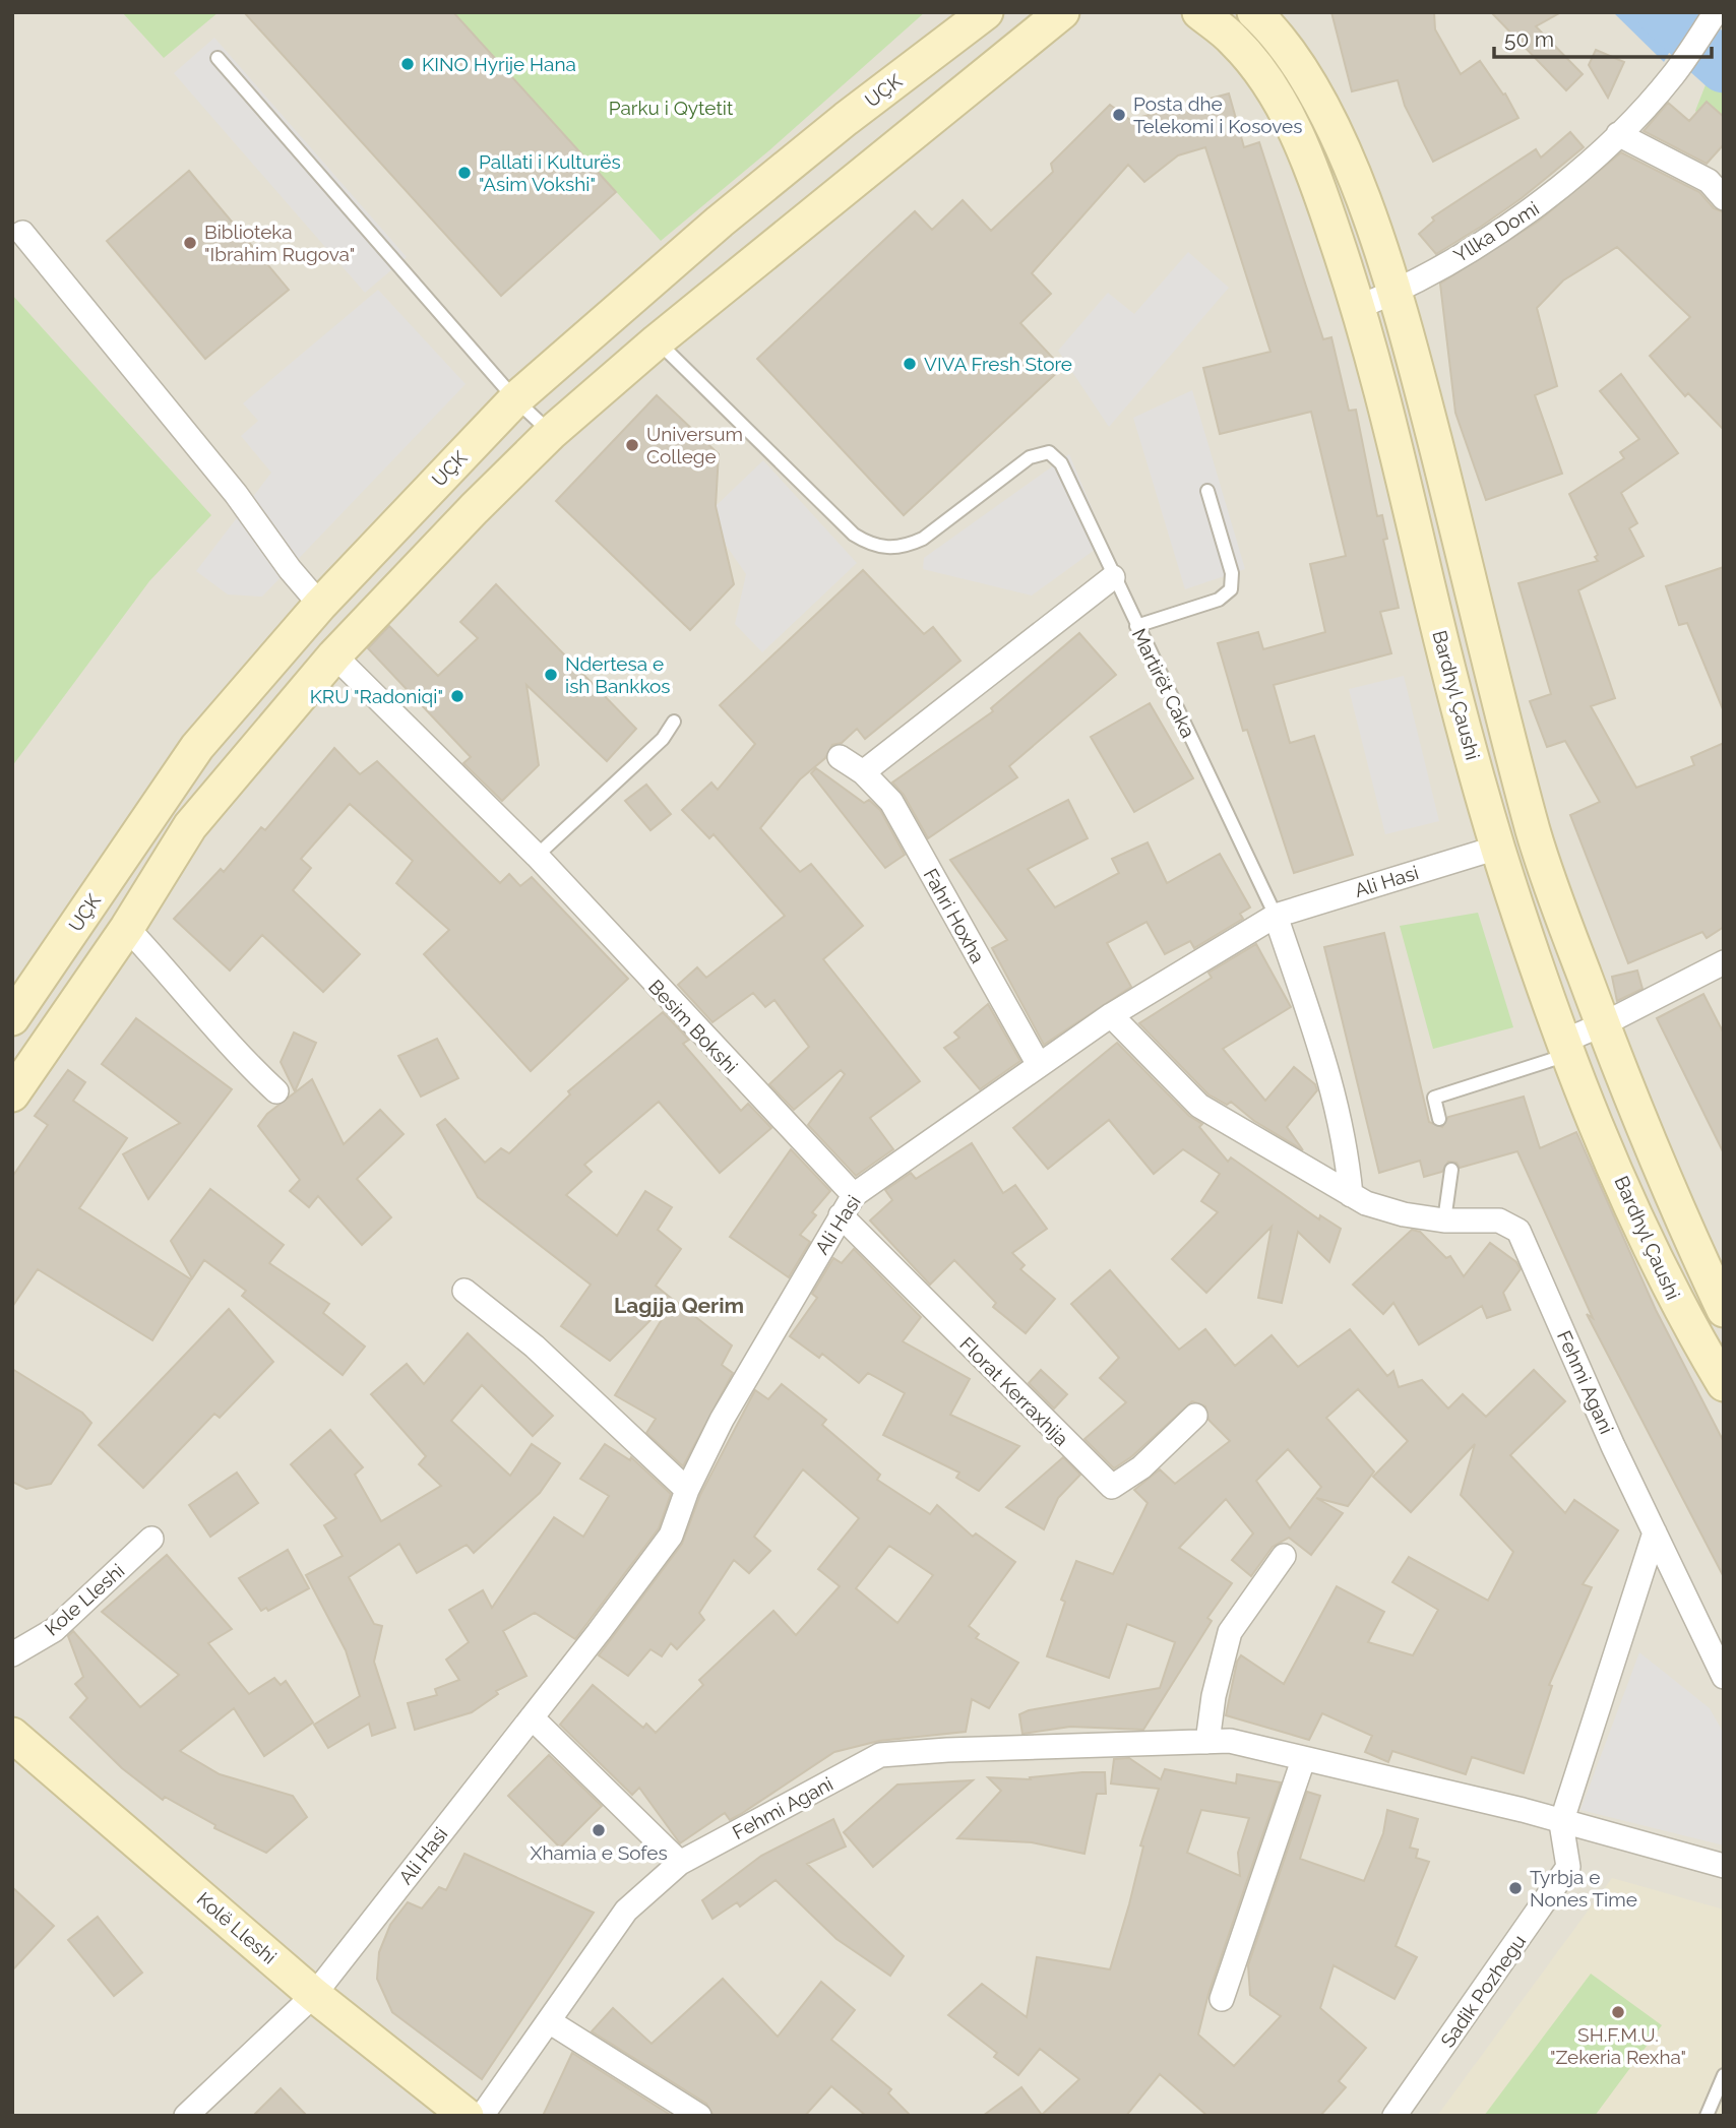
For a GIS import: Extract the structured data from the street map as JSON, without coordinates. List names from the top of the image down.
{
  "streets": {
    "street": [
      "UÇK",
      "Yllka Domi",
      "Bardhyl Çaushi",
      "Ali Hasi",
      "Fahri Hoxha",
      "Besim Bokshi",
      "Fehmi Agani",
      "Florat Kerraxhija",
      "Kole Lleshi",
      "Kolë Lleshi",
      "Sadik Pozhegu"
    ],
    "lane": ["Martirët Caka"]
  },
  "crossings": [
    ["Yllka Domi", "Bardhyl Çaushi"],
    ["Martirët Caka", "Ali Hasi"],
    ["Bardhyl Çaushi", "Ali Hasi"],
    ["Ali Hasi", "Fahri Hoxha"],
    ["Ali Hasi", "Besim Bokshi"],
    ["Ali Hasi", "Florat Kerraxhija"],
    ["Ali Hasi", "Kolë Lleshi"],
    ["Fehmi Agani", "Sadik Pozhegu"]
  ],
  "districts": ["Lagjja Qerim"],
  "parks": ["Parku i Qytetit"],
  "places": [
    "KINO Hyrije Hana",
    "Posta dhe Telekomi i Kosoves",
    "Pallati i Kulturës \"Asim Vokshi\"",
    "Biblioteka \"Ibrahim Rugova\"",
    "VIVA Fresh Store",
    "Universum College",
    "Ndertesa e ish Bankkos",
    "KRU \"Radoniqi\"",
    "Xhamia e Sofes",
    "Tyrbja e Nones Time",
    "SH.F.M.U. \"Zekeria Rexha\""
  ],
  "scale_bar": "50 m"
}
